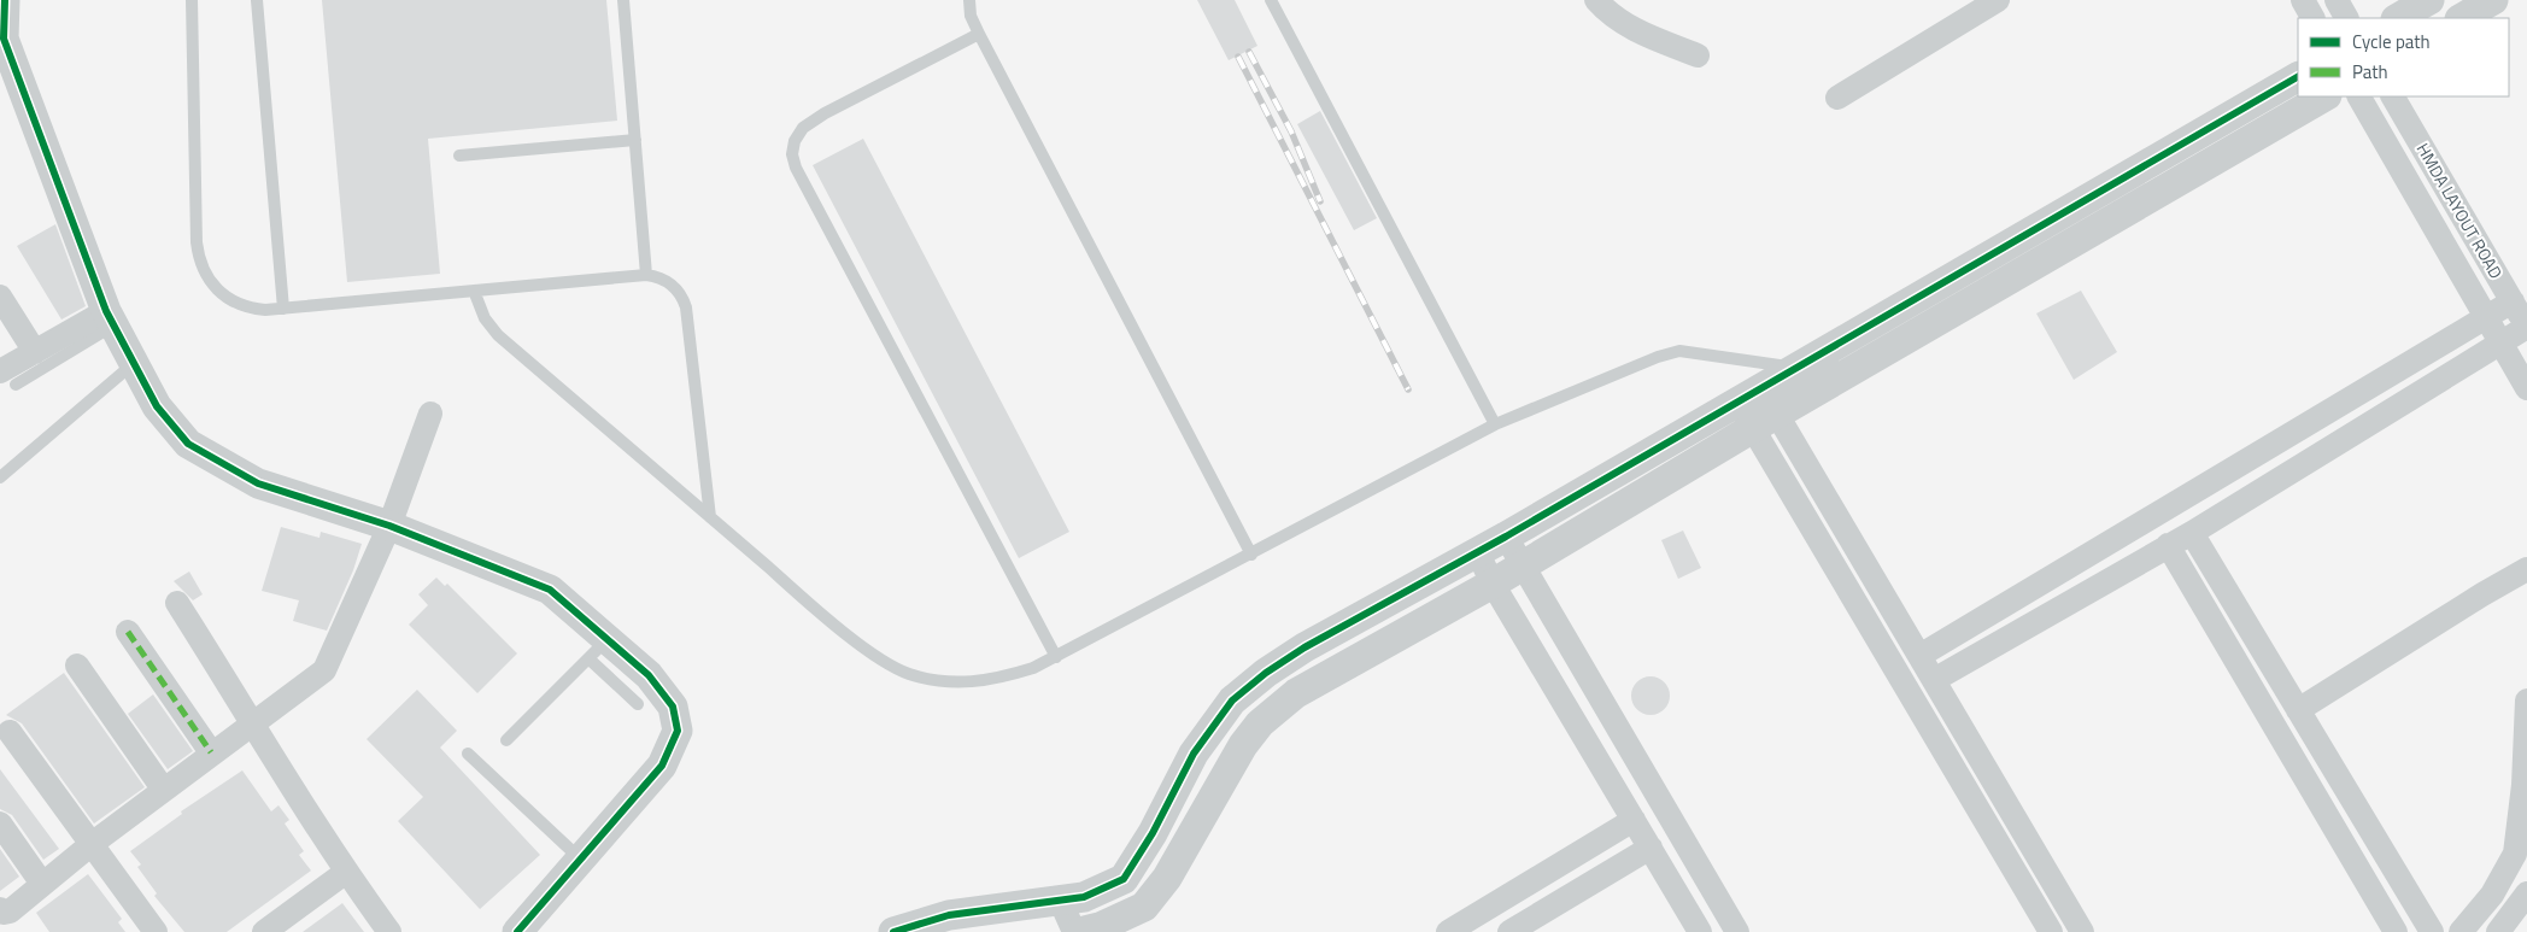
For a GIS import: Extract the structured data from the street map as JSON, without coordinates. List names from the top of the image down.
{
  "streets": {
    "street": ["HMDA LAYOUT ROAD"]
  },
  "legend": ["Cycle path", "Path"]
}
